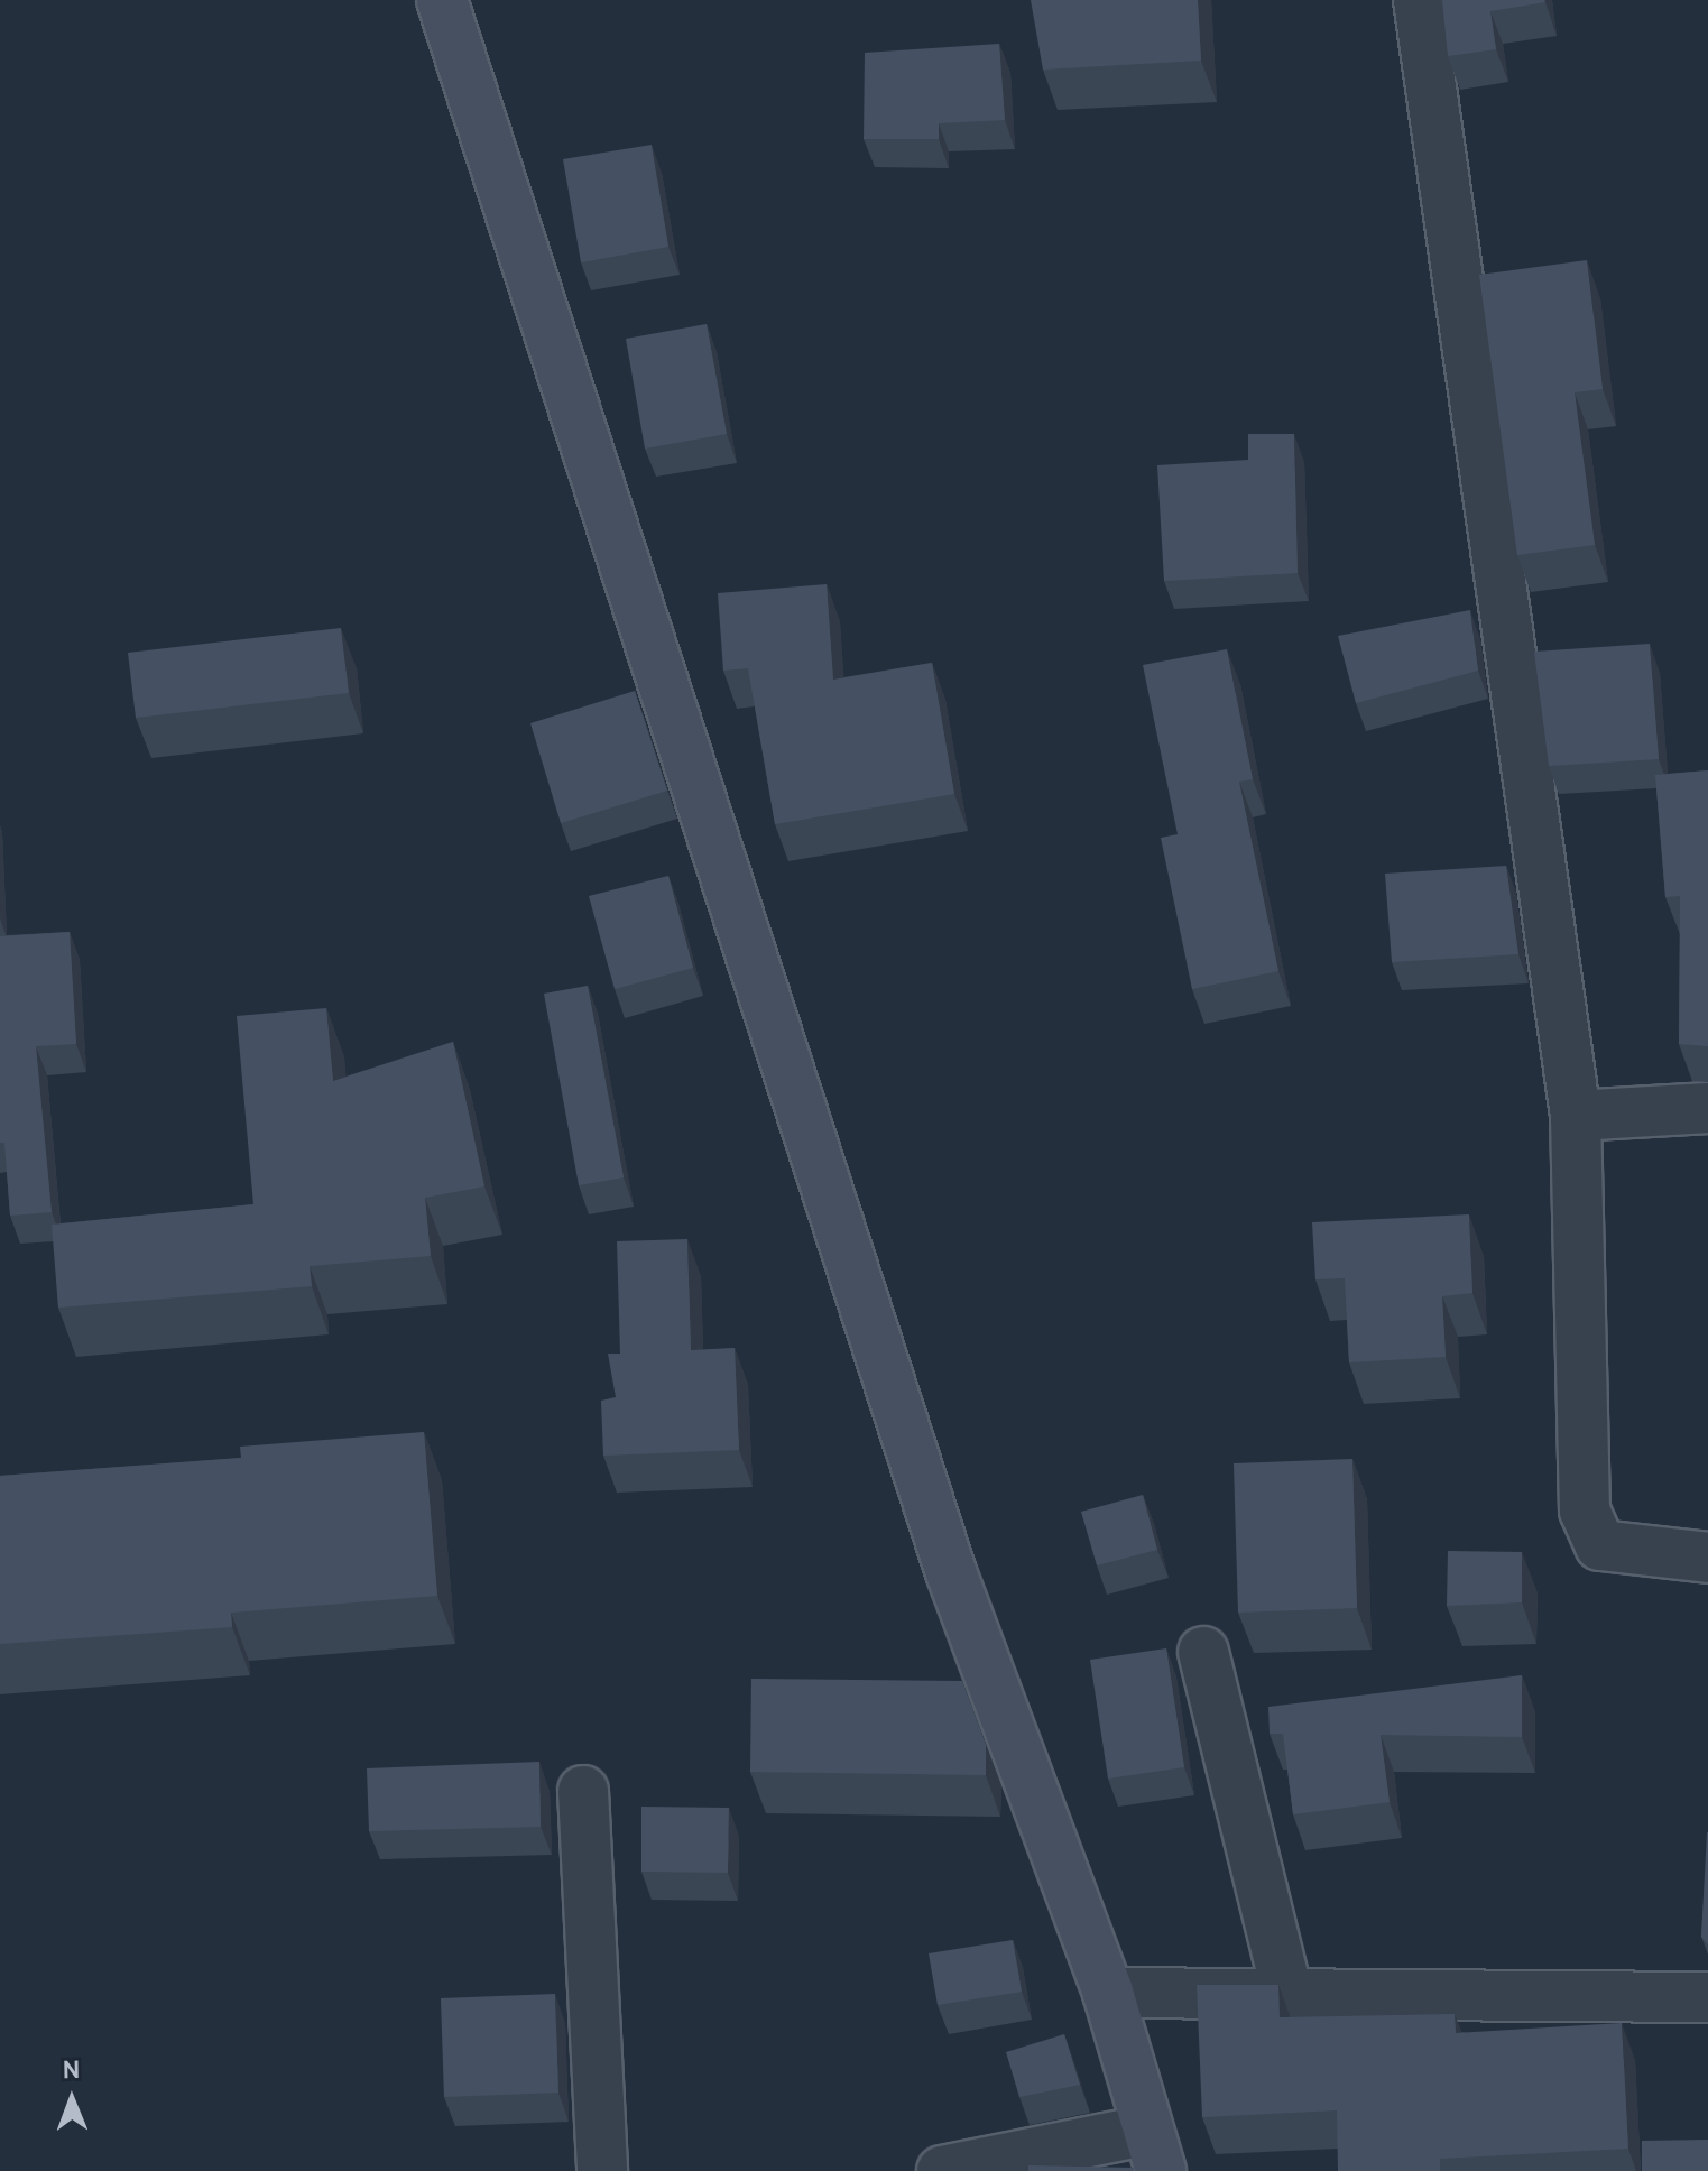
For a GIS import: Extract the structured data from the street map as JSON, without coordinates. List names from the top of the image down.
{
  "north": "top"
}
